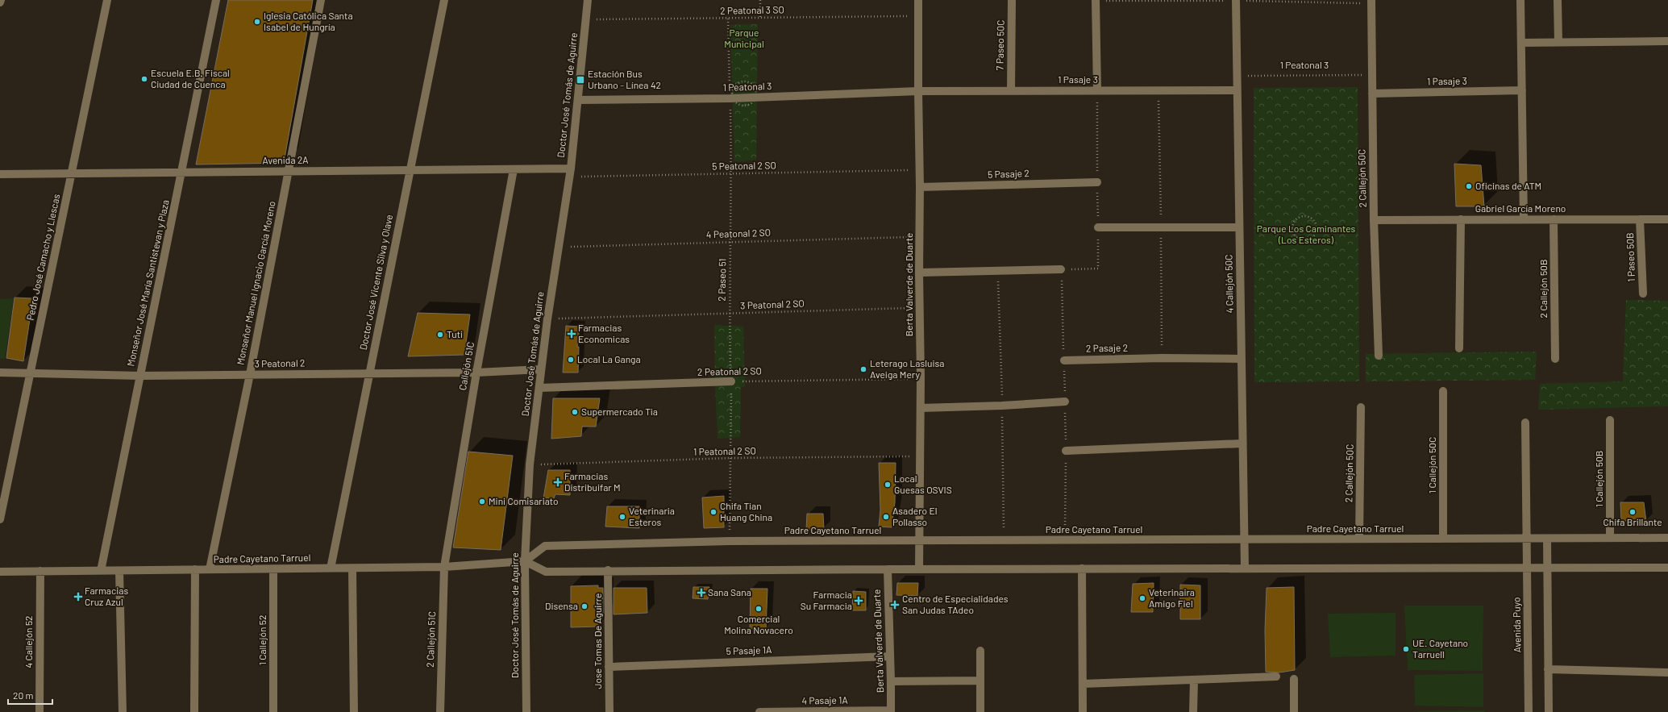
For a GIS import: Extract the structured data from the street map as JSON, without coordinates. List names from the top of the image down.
{
  "streets": {
    "street": [
      "7 Paseo 50C",
      "1 Peatonal 3",
      "1 Pasaje 3",
      "Doctor José Tomás de Aguirre",
      "Avenida 2A",
      "5 Pasaje 2",
      "2 Callejón 50C",
      "Gabriel García Moreno",
      "Pedro José Camacho y Llescas",
      "1 Paseo 50B",
      "Doctor José Vicente Silva y Olave",
      "Monseñor José María Santistevan y Plaza",
      "Monseñor Manuel Ignacio García Moreno",
      "4 Callejón 50C",
      "Berta Valverde de Duarte",
      "2 Callejón 50B",
      "2 Pasaje 2",
      "3 Peatonal 2",
      "Callejón 51C",
      "2 Peatonal 2 SO",
      "1 Callejón 50C",
      "1 Callejón 50B",
      "Padre Cayetano Tarruel",
      "Avenida Puyo",
      "2 Callejón 51C",
      "1 Callejón 52",
      "Jose Tomas De Aguirre",
      "4 Callejón 52",
      "5 Pasaje 1A",
      "4 Pasaje 1A"
    ],
    "path": [
      "2 Peatonal 3 SO",
      "5 Peatonal 2 SO",
      "4 Peatonal 2 SO",
      "2 Paseo 51",
      "3 Peatonal 2 SO",
      "1 Peatonal 2 SO"
    ]
  },
  "crossings": [
    ["2 Peatonal 3 SO", "Doctor José Tomás de Aguirre"],
    ["2 Peatonal 3 SO", "2 Paseo 51"],
    ["2 Peatonal 3 SO", "Berta Valverde de Duarte"],
    ["7 Paseo 50C", "1 Pasaje 3"],
    ["1 Peatonal 3", "1 Pasaje 3"],
    ["1 Peatonal 3", "Doctor José Tomás de Aguirre"],
    ["1 Peatonal 3", "2 Callejón 50C"],
    ["1 Peatonal 3", "2 Paseo 51"],
    ["1 Peatonal 3", "4 Callejón 50C"],
    ["1 Peatonal 3", "Berta Valverde de Duarte"],
    ["1 Pasaje 3", "2 Callejón 50C"],
    ["1 Pasaje 3", "4 Callejón 50C"],
    ["1 Pasaje 3", "Berta Valverde de Duarte"],
    ["Doctor José Tomás de Aguirre", "Avenida 2A"],
    ["Doctor José Tomás de Aguirre", "5 Peatonal 2 SO"],
    ["Doctor José Tomás de Aguirre", "4 Peatonal 2 SO"],
    ["Doctor José Tomás de Aguirre", "3 Peatonal 2 SO"],
    ["Doctor José Tomás de Aguirre", "3 Peatonal 2"],
    ["Doctor José Tomás de Aguirre", "2 Peatonal 2 SO"],
    ["Doctor José Tomás de Aguirre", "1 Peatonal 2 SO"],
    ["Doctor José Tomás de Aguirre", "Padre Cayetano Tarruel"],
    ["Avenida 2A", "5 Peatonal 2 SO"],
    ["Avenida 2A", "Pedro José Camacho y Llescas"],
    ["Avenida 2A", "Doctor José Vicente Silva y Olave"],
    ["Avenida 2A", "Monseñor José María Santistevan y Plaza"],
    ["Avenida 2A", "Monseñor Manuel Ignacio García Moreno"],
    ["Avenida 2A", "Callejón 51C"],
    ["5 Peatonal 2 SO", "2 Paseo 51"],
    ["5 Peatonal 2 SO", "Berta Valverde de Duarte"],
    ["5 Pasaje 2", "Berta Valverde de Duarte"],
    ["2 Callejón 50C", "Gabriel García Moreno"],
    ["2 Callejón 50C", "Padre Cayetano Tarruel"],
    ["Gabriel García Moreno", "1 Paseo 50B"],
    ["Gabriel García Moreno", "2 Callejón 50B"],
    ["4 Peatonal 2 SO", "2 Paseo 51"],
    ["4 Peatonal 2 SO", "Berta Valverde de Duarte"],
    ["Pedro José Camacho y Llescas", "3 Peatonal 2"],
    ["2 Paseo 51", "3 Peatonal 2 SO"],
    ["2 Paseo 51", "2 Peatonal 2 SO"],
    ["2 Paseo 51", "1 Peatonal 2 SO"],
    ["2 Paseo 51", "Padre Cayetano Tarruel"],
    ["Doctor José Vicente Silva y Olave", "3 Peatonal 2"],
    ["Doctor José Vicente Silva y Olave", "Padre Cayetano Tarruel"],
    ["Monseñor José María Santistevan y Plaza", "3 Peatonal 2"],
    ["Monseñor José María Santistevan y Plaza", "Padre Cayetano Tarruel"],
    ["Monseñor Manuel Ignacio García Moreno", "3 Peatonal 2"],
    ["Monseñor Manuel Ignacio García Moreno", "Padre Cayetano Tarruel"],
    ["4 Callejón 50C", "2 Pasaje 2"],
    ["4 Callejón 50C", "Padre Cayetano Tarruel"],
    ["Berta Valverde de Duarte", "3 Peatonal 2 SO"],
    ["Berta Valverde de Duarte", "2 Peatonal 2 SO"],
    ["Berta Valverde de Duarte", "1 Peatonal 2 SO"],
    ["Berta Valverde de Duarte", "Padre Cayetano Tarruel"],
    ["Berta Valverde de Duarte", "5 Pasaje 1A"],
    ["Berta Valverde de Duarte", "4 Pasaje 1A"],
    ["3 Peatonal 2", "Callejón 51C"],
    ["Callejón 51C", "Padre Cayetano Tarruel"],
    ["Callejón 51C", "2 Callejón 51C"],
    ["1 Callejón 50C", "Padre Cayetano Tarruel"],
    ["1 Callejón 50B", "Padre Cayetano Tarruel"],
    ["Padre Cayetano Tarruel", "Avenida Puyo"],
    ["Padre Cayetano Tarruel", "2 Callejón 51C"],
    ["Padre Cayetano Tarruel", "1 Callejón 52"],
    ["Padre Cayetano Tarruel", "4 Callejón 52"],
    ["Jose Tomas De Aguirre", "5 Pasaje 1A"]
  ],
  "parks": ["Parque Municipal", "Parque Los Caminantes (Los Esteros)"],
  "places": {
    "other": [
      "Iglesia Católica Santa Isabel de Hungría",
      "Escuela E.B. Fiscal Ciudad de Cuenca",
      "Oficinas de ATM",
      "Tuti",
      "Local La Ganga",
      "Leterago Lasluisa Aveiga Mery",
      "Supermercado Tia",
      "Local Guesas OSVIS",
      "Mini Comisariato",
      "Chifa Tian Huang China",
      "Chifa Brillante",
      "Veterinaria Esteros",
      "Asadero El Pollasso",
      "Veterinaira Amigo Fiel",
      "Disensa",
      "Comercial Molina Novacero",
      "UE. Cayetano Tarruell"
    ],
    "transit": ["Estación Bus Urbano - Línea 42"],
    "health": [
      "Farmacias Economicas",
      "Farmacias Distribuifar M",
      "Sana Sana",
      "Farmacias Cruz Azul",
      "Farmacia Su Farmacia",
      "Centro de Especialidades San Judas TAdeo"
    ]
  },
  "scale_bar": "20 m"
}
